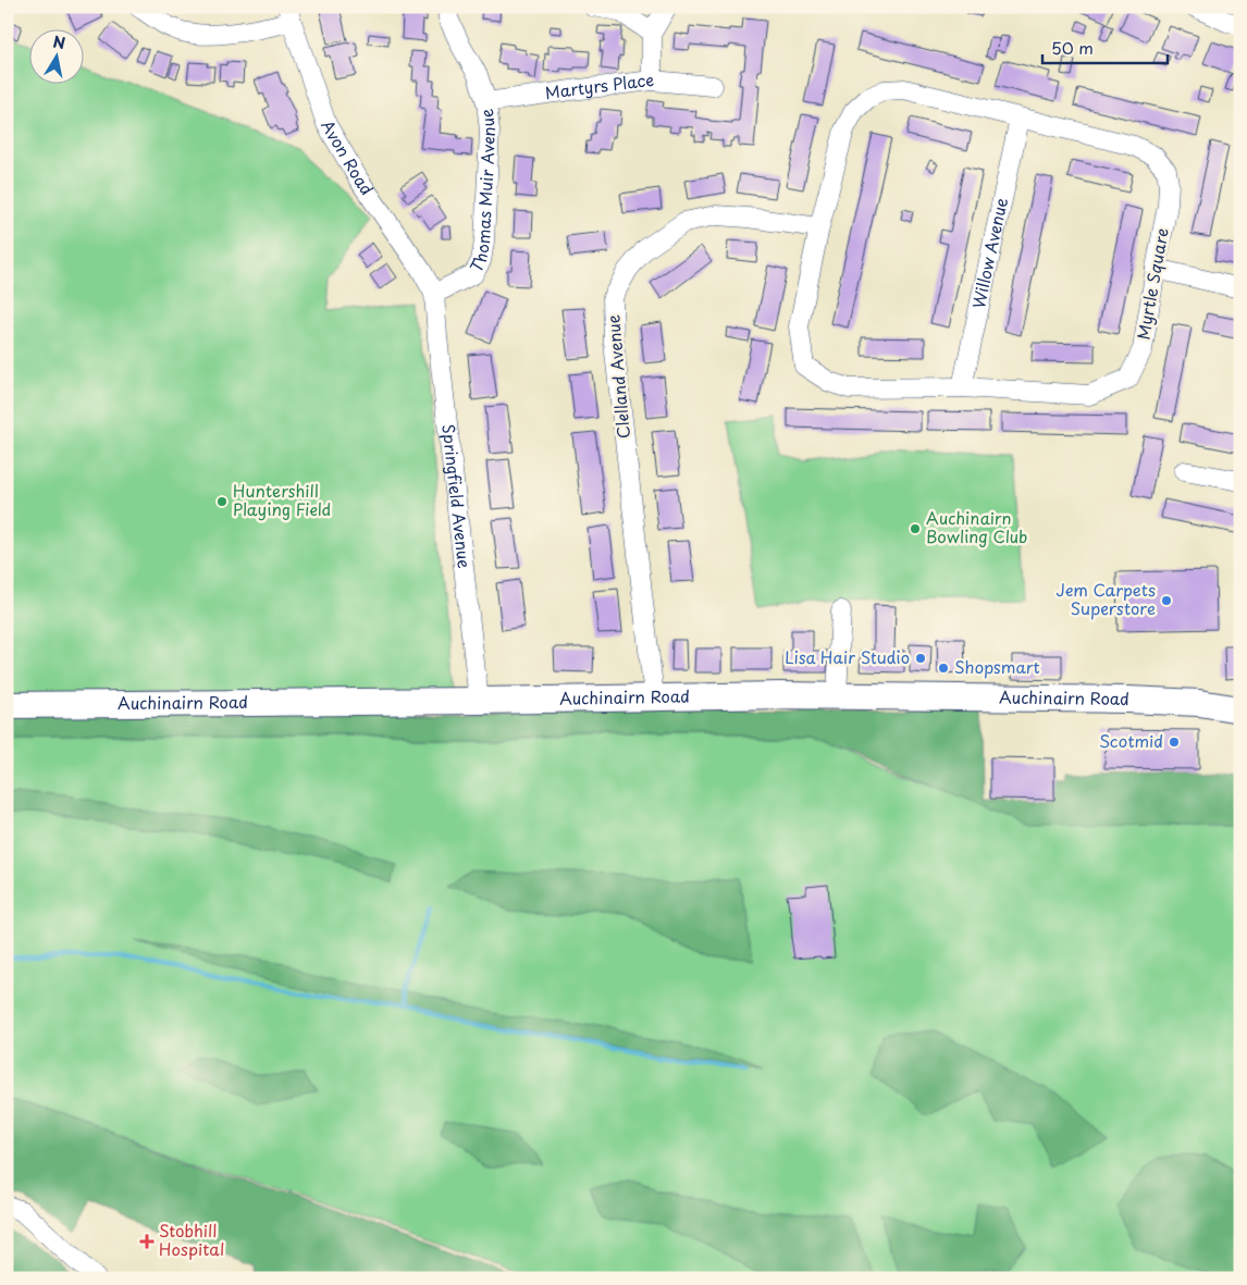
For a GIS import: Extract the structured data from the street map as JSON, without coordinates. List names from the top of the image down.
{
  "streets": {
    "main road": ["Auchinairn Road"],
    "street": [
      "Martyrs Place",
      "Avon Road",
      "Thomas Muir Avenue",
      "Willow Avenue",
      "Myrtle Square",
      "Clelland Avenue",
      "Springfield Avenue"
    ]
  },
  "crossings": [
    ["Martyrs Place", "Thomas Muir Avenue"],
    ["Avon Road", "Thomas Muir Avenue"],
    ["Avon Road", "Springfield Avenue"],
    ["Thomas Muir Avenue", "Springfield Avenue"],
    ["Willow Avenue", "Myrtle Square"],
    ["Myrtle Square", "Clelland Avenue"],
    ["Clelland Avenue", "Auchinairn Road"],
    ["Springfield Avenue", "Auchinairn Road"]
  ],
  "places": {
    "other": [
      "Huntershill Playing Field",
      "Auchinairn Bowling Club",
      "Jem Carpets Superstore",
      "Lisa Hair Studio",
      "Shopsmart",
      "Scotmid"
    ],
    "health": ["Stobhill Hospital"]
  },
  "scale_bar": "50 m",
  "north": "top"
}
